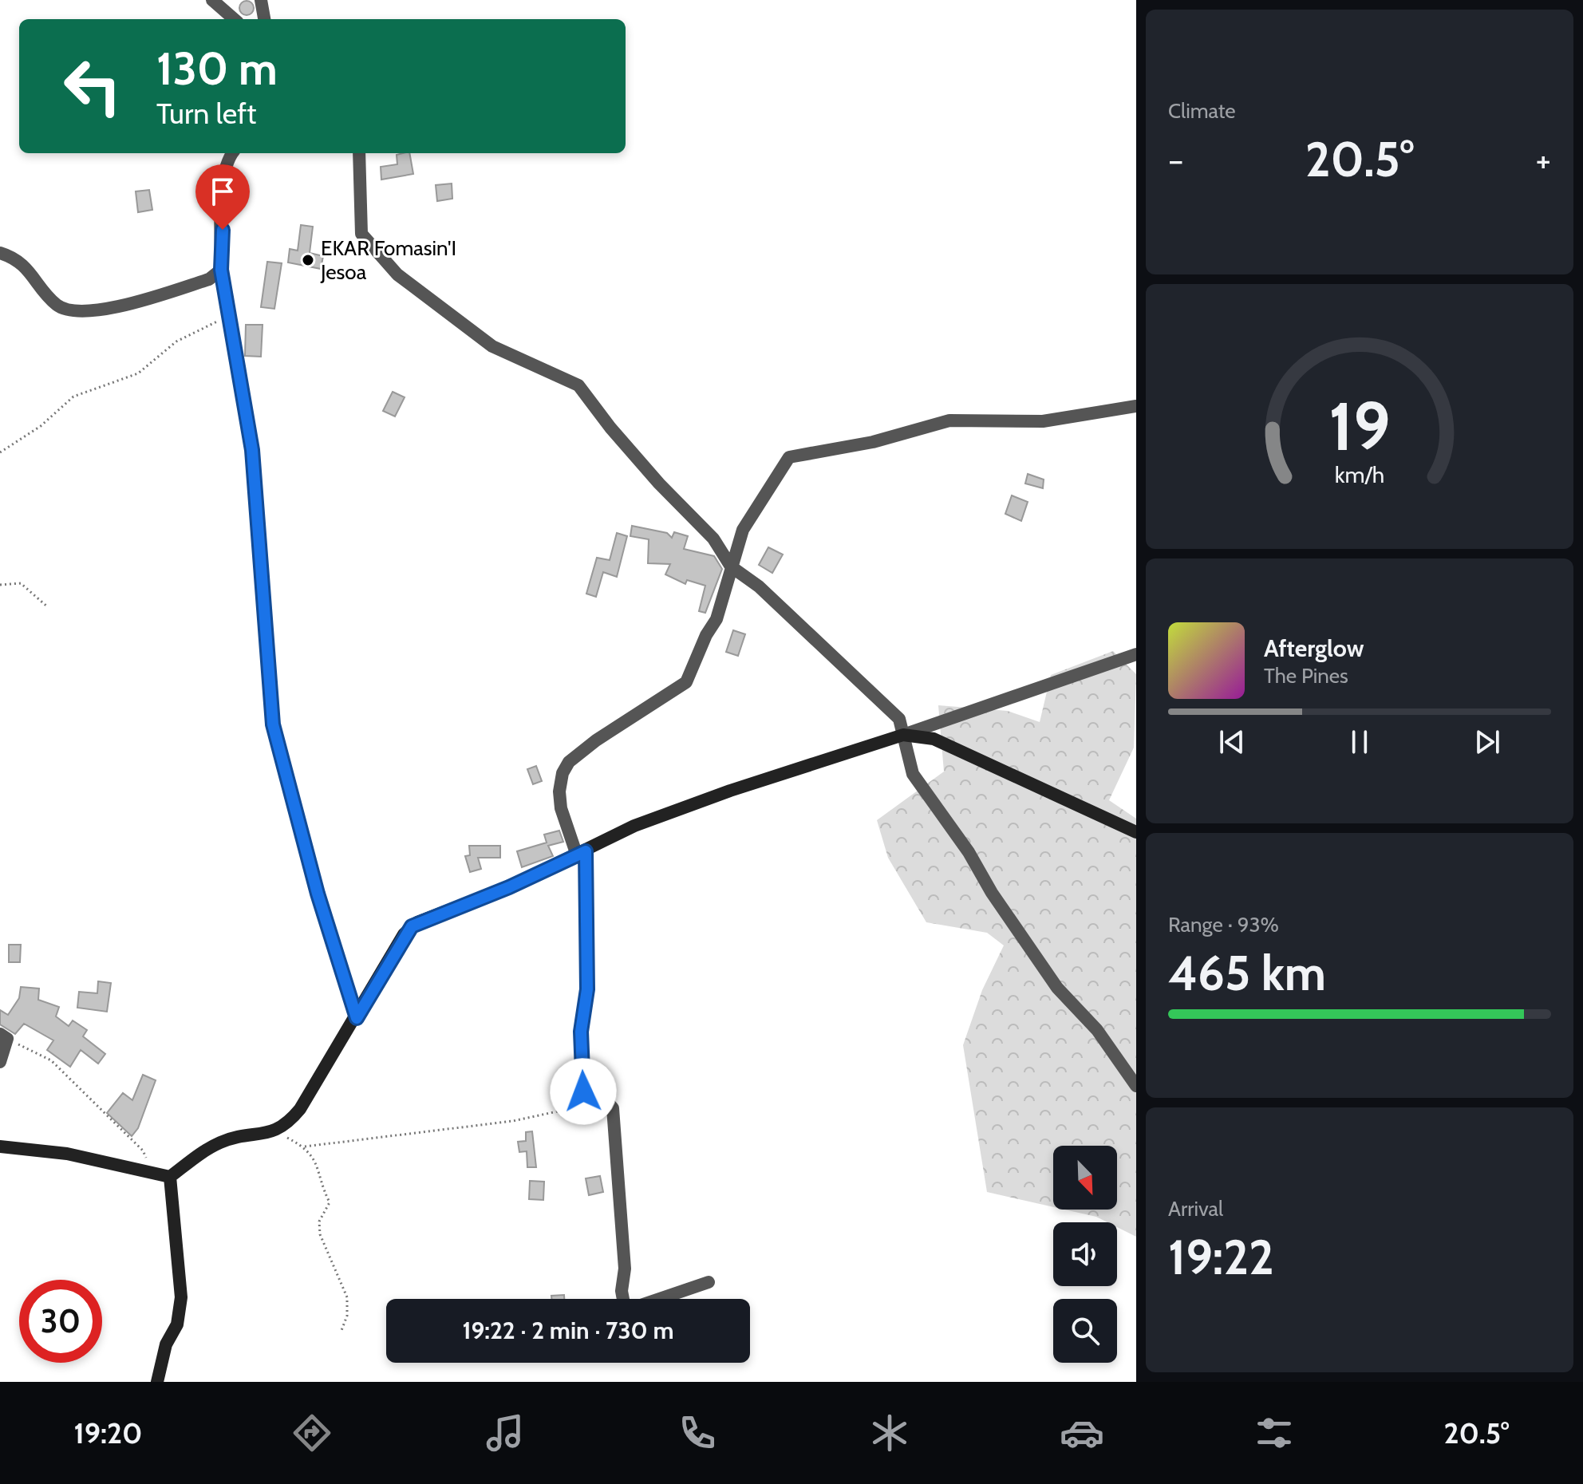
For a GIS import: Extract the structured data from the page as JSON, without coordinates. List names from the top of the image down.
{
  "places": ["EKAR Fomasin'I Jesoa"],
  "north": "bottom right",
  "page": {
    "tile": [
      "Climate",
      ["Range · 93%", "465 km"],
      ["Arrival", "19:22"]
    ],
    "turn": ["130 m", "Turn left"],
    "heat": ["−", "20.5°", "+"],
    "song": ["Afterglow", "The Pines"],
    "limit": "30",
    "trip": "19:22 · 2 min · 730 m",
    "tabs": ["19:20", "20.5°"],
    "gauge": ["19", "km/h"]
  }
}
